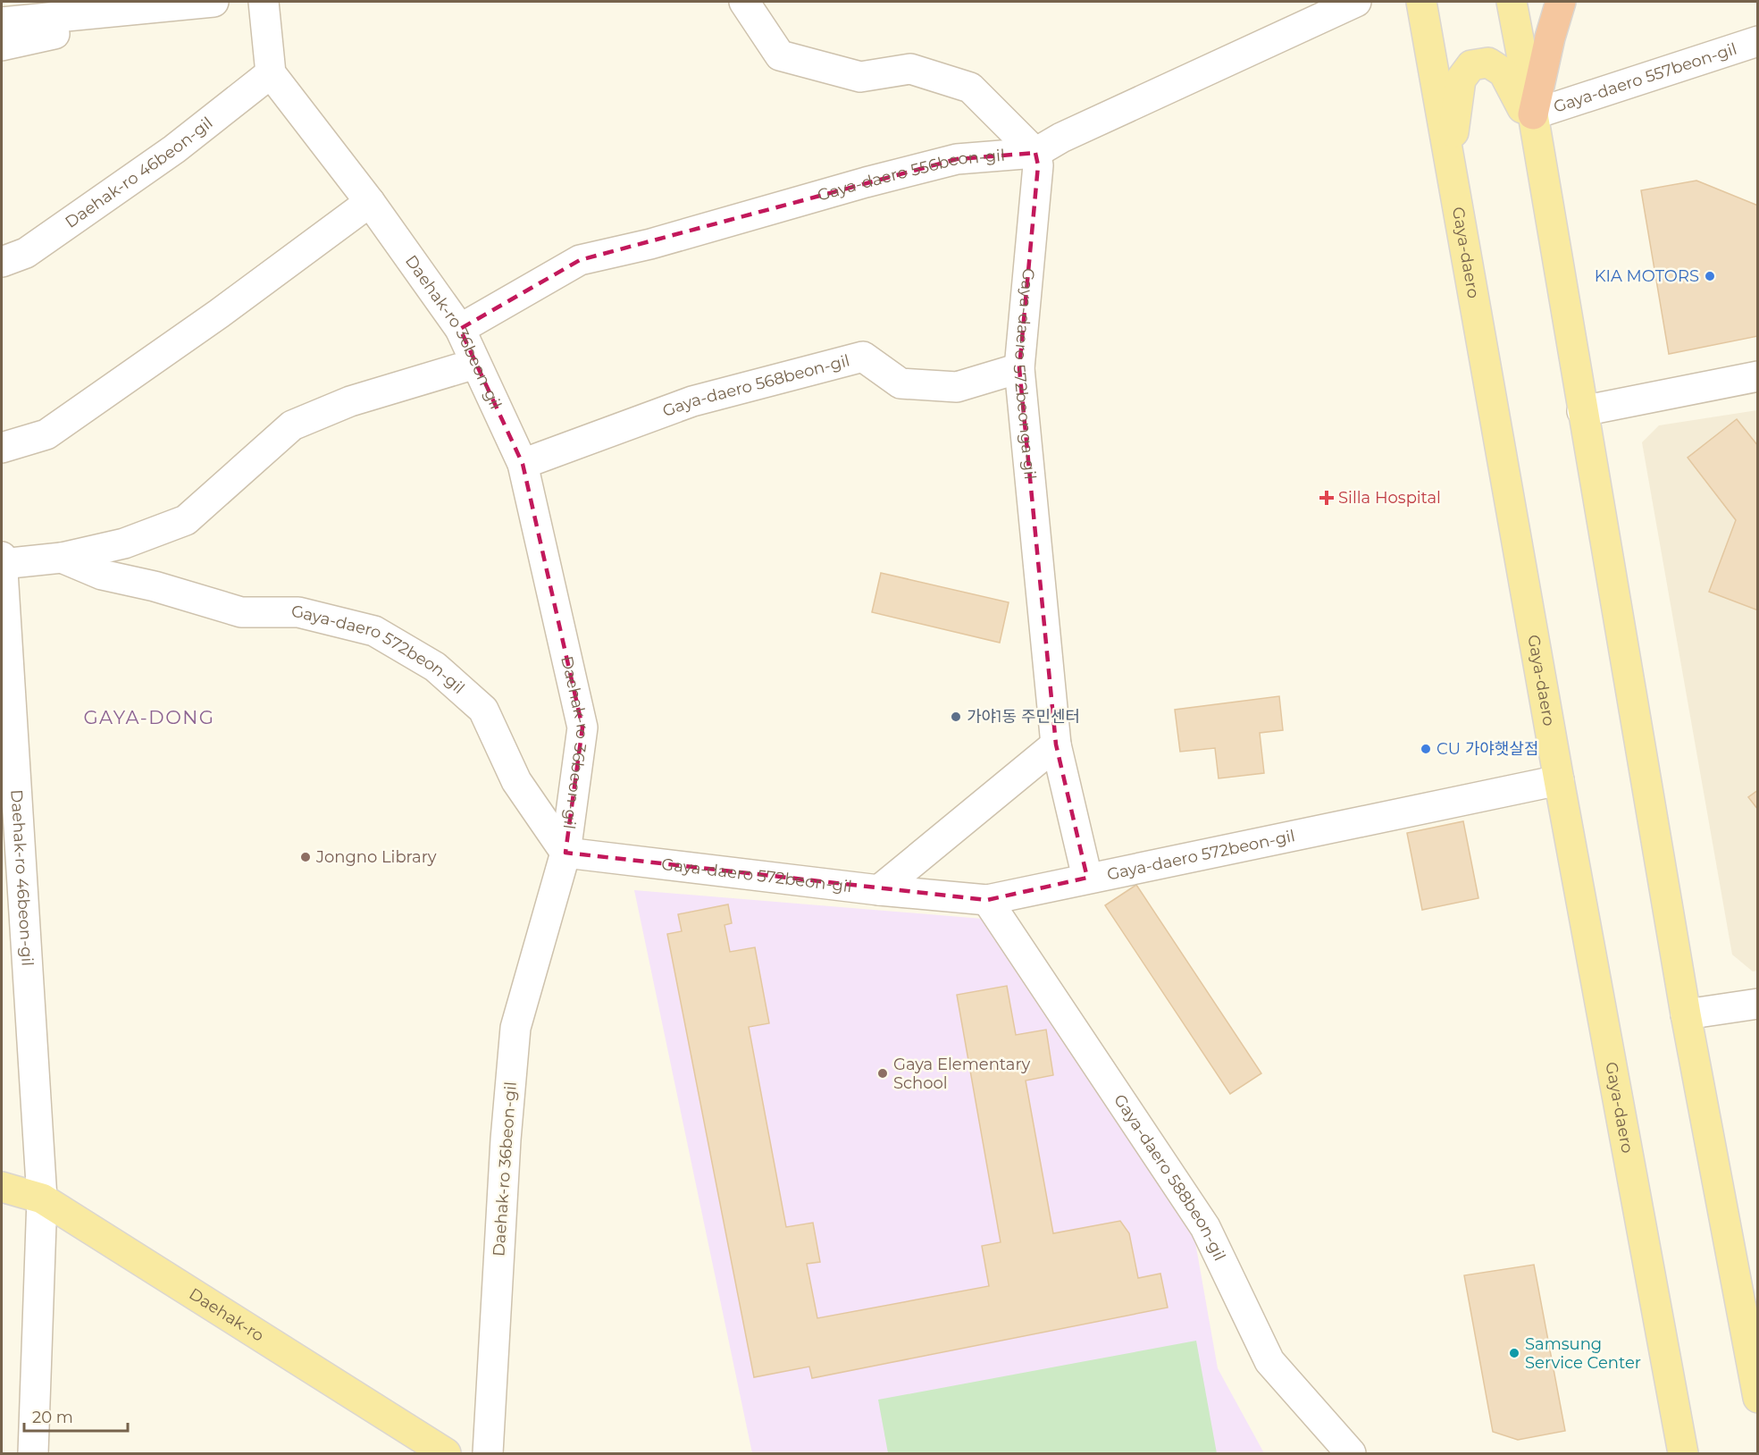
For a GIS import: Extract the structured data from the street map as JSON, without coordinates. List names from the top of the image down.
{
  "streets": {
    "main road": ["Gaya-daero", "Daehak-ro"],
    "street": [
      "Gaya-daero 557beon-gil",
      "Daehak-ro 46beon-gil",
      "Gaya-daero 556beon-gil",
      "Daehak-ro 36beon-gil",
      "Gaya-daero 572beonga-gil",
      "Gaya-daero 568beon-gil",
      "Gaya-daero 572beon-gil",
      "Gaya-daero 588beon-gil"
    ]
  },
  "crossings": [
    ["Daehak-ro 46beon-gil", "Daehak-ro 36beon-gil"],
    ["Daehak-ro 46beon-gil", "Gaya-daero 572beon-gil"],
    ["Daehak-ro 46beon-gil", "Daehak-ro"],
    ["Gaya-daero 556beon-gil", "Daehak-ro 36beon-gil"],
    ["Gaya-daero 556beon-gil", "Gaya-daero 572beonga-gil"],
    ["Gaya-daero", "Gaya-daero 572beon-gil"],
    ["Daehak-ro 36beon-gil", "Gaya-daero 568beon-gil"],
    ["Daehak-ro 36beon-gil", "Gaya-daero 572beon-gil"],
    ["Gaya-daero 572beonga-gil", "Gaya-daero 568beon-gil"],
    ["Gaya-daero 572beonga-gil", "Gaya-daero 572beon-gil"],
    ["Gaya-daero 572beon-gil", "Gaya-daero 588beon-gil"]
  ],
  "districts": ["GAYA-DONG"],
  "places": {
    "other": [
      "KIA MOTORS",
      "가야1동 주민센터",
      "CU 가야햇살점",
      "Jongno Library",
      "Gaya Elementary School",
      "Samsung Service Center"
    ],
    "health": ["Silla Hospital"]
  },
  "scale_bar": "20 m"
}
